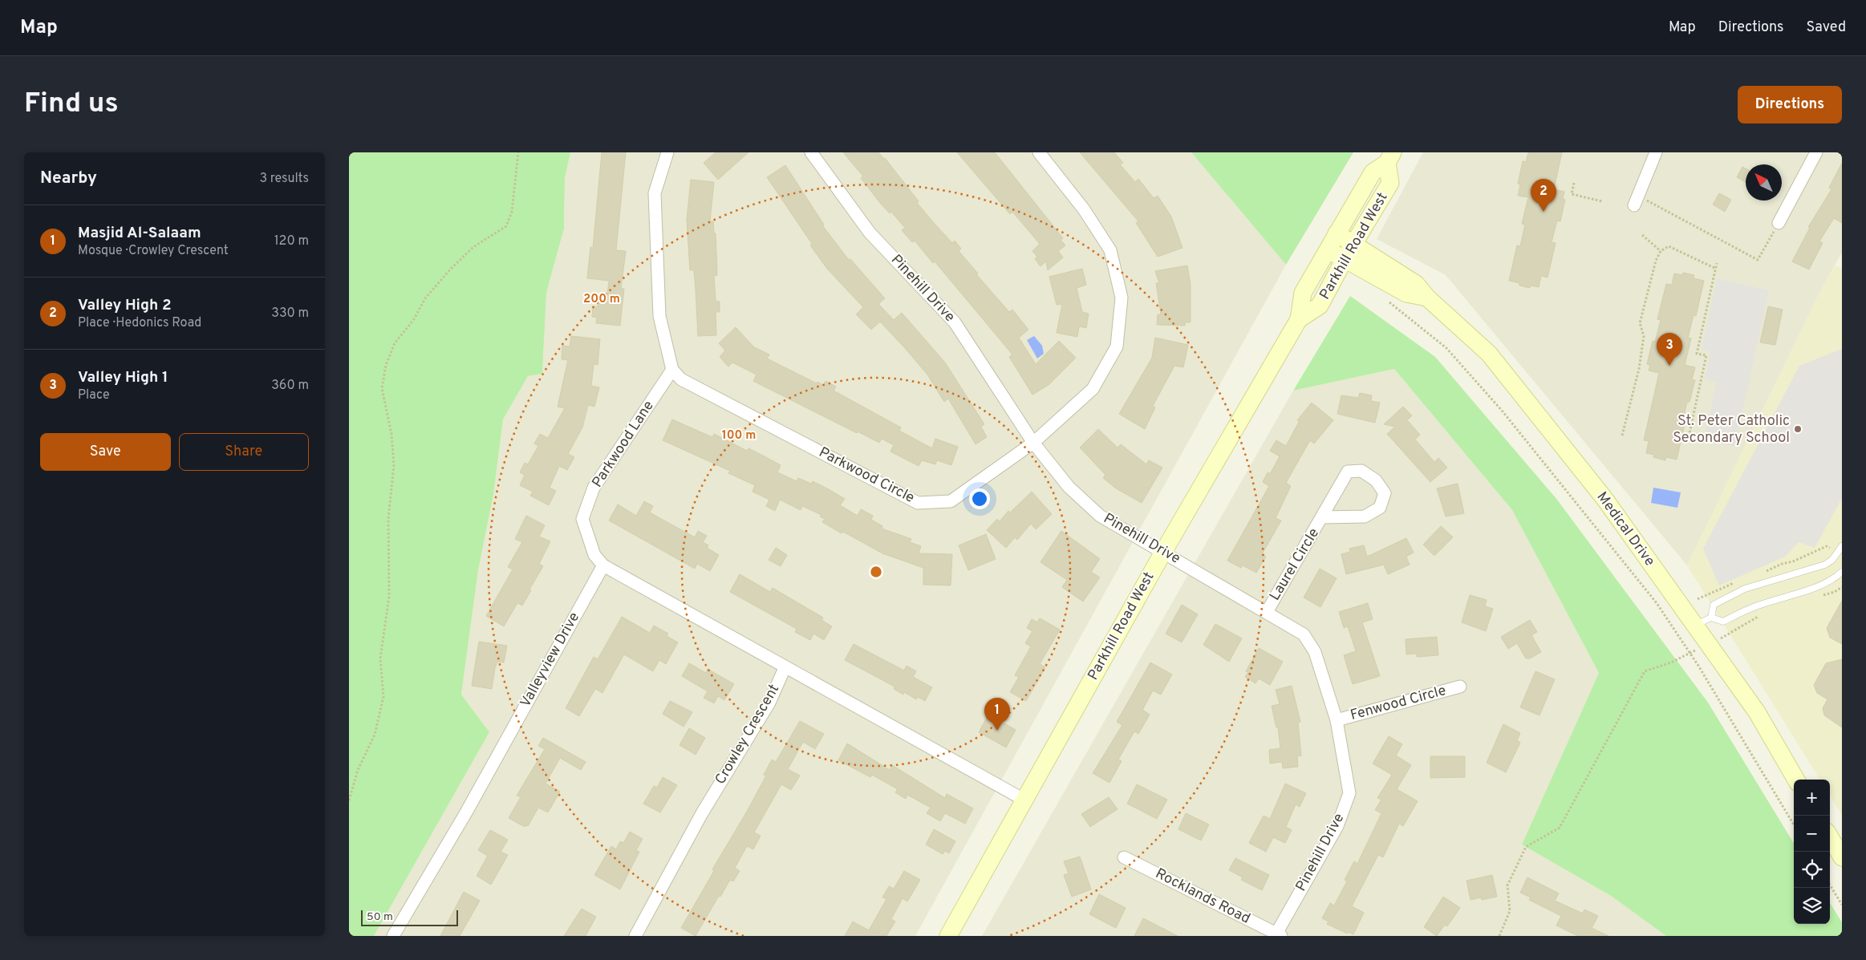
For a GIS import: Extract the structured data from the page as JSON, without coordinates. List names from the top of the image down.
{
  "streets": {
    "main road": ["Parkhill Road West", "Medical Drive"],
    "street": [
      "Pinehill Drive",
      "Parkwood Lane",
      "Parkwood Circle",
      "Laurel Circle",
      "Valleyview Drive",
      "Fenwood Circle",
      "Crowley Crescent",
      "Rocklands Road"
    ]
  },
  "crossings": [
    ["Parkhill Road West", "Pinehill Drive"],
    ["Parkhill Road West", "Medical Drive"],
    ["Parkhill Road West", "Crowley Crescent"],
    ["Pinehill Drive", "Parkwood Circle"],
    ["Pinehill Drive", "Laurel Circle"],
    ["Pinehill Drive", "Fenwood Circle"],
    ["Pinehill Drive", "Rocklands Road"],
    ["Parkwood Lane", "Parkwood Circle"],
    ["Parkwood Lane", "Valleyview Drive"]
  ],
  "places": ["St. Peter Catholic Secondary School"],
  "scale_bar": "50 m",
  "north": "top left",
  "page": {
    "header": "Map",
    "nav": ["Map", "Directions", "Saved"],
    "buttons": [
      "Directions",
      ["Save", "Share"]
    ],
    "title": "Find us",
    "heading": ["Nearby", "3 results"],
    "pins": ["2", "3", "1"],
    "list": [
      {
        "mark": "1",
        "name": "Masjid Al-Salaam",
        "note": "Mosque · Crowley Crescent",
        "value": "120 m"
      },
      {
        "mark": "2",
        "name": "Valley High 2",
        "note": "Place · Hedonics Road",
        "value": "330 m"
      },
      {
        "mark": "3",
        "name": "Valley High 1",
        "note": "Place",
        "value": "360 m"
      }
    ],
    "map_buttons": ["+", "−"],
    "scale": "50 m"
  },
  "rings": ["200 m", "100 m"]
}
